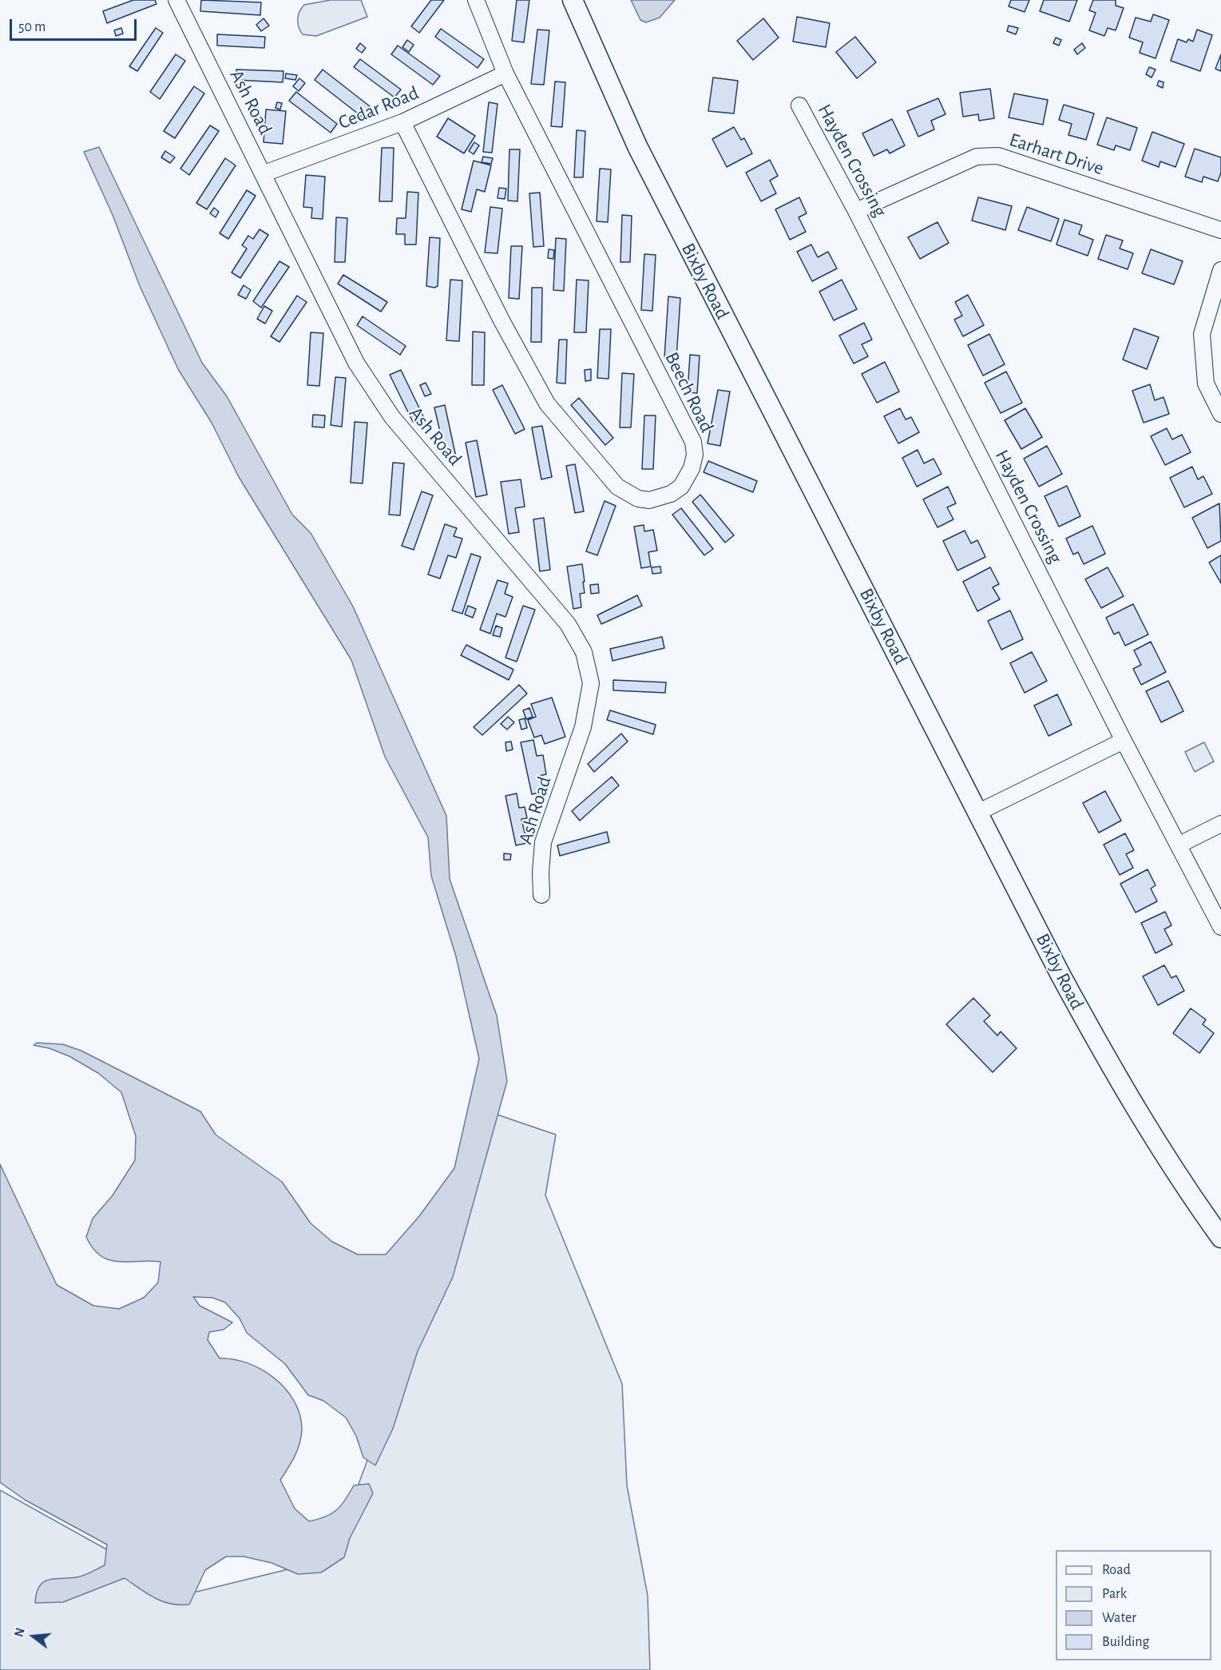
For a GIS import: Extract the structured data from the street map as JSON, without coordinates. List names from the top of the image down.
{
  "streets": {
    "street": [
      "Ash Road",
      "Cedar Road",
      "Earhart Drive",
      "Hayden Crossing",
      "Bixby Road",
      "Beech Road"
    ]
  },
  "crossings": [
    ["Ash Road", "Cedar Road"],
    ["Cedar Road", "Beech Road"],
    ["Earhart Drive", "Hayden Crossing"]
  ],
  "legend": [
    "Road",
    "Park",
    "Water",
    "Building"
  ],
  "scale_bar": "50 m",
  "north": "left"
}
